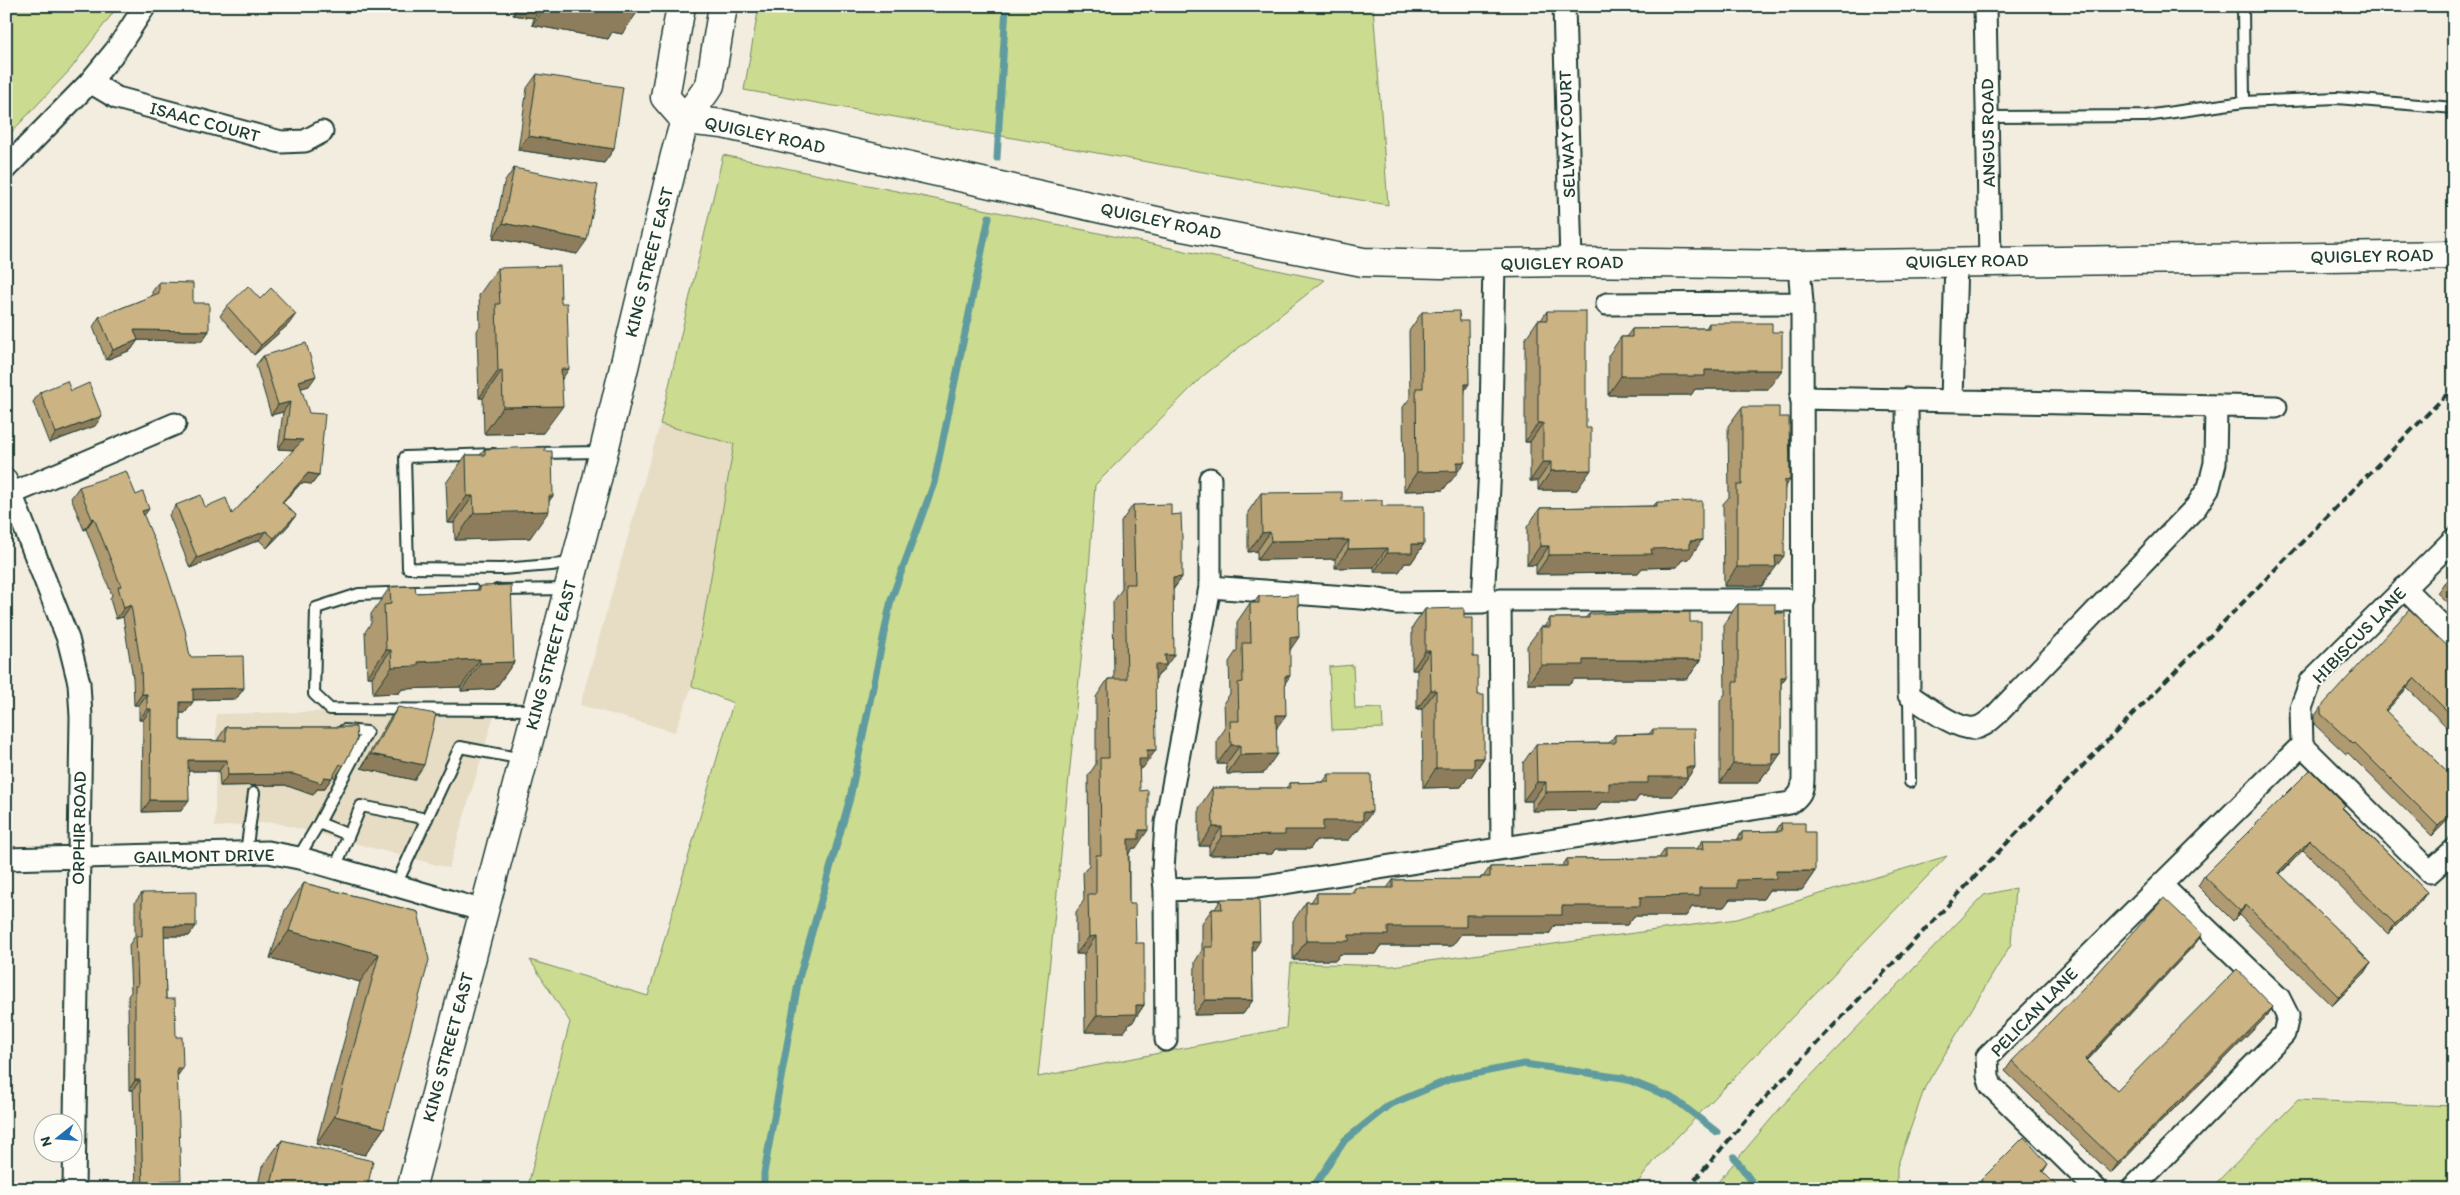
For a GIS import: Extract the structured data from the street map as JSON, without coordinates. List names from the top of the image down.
{
  "streets": {
    "street": [
      "ISAAC COURT",
      "ANGUS ROAD",
      "SELWAY COURT",
      "QUIGLEY ROAD",
      "KING STREET EAST",
      "HIBISCUS LANE",
      "ORPHIR ROAD",
      "GAILMONT DRIVE",
      "PELICAN LANE"
    ]
  },
  "crossings": [
    ["ANGUS ROAD", "QUIGLEY ROAD"],
    ["SELWAY COURT", "QUIGLEY ROAD"],
    ["QUIGLEY ROAD", "KING STREET EAST"],
    ["KING STREET EAST", "GAILMONT DRIVE"],
    ["HIBISCUS LANE", "PELICAN LANE"],
    ["ORPHIR ROAD", "GAILMONT DRIVE"]
  ],
  "north": "left"
}
